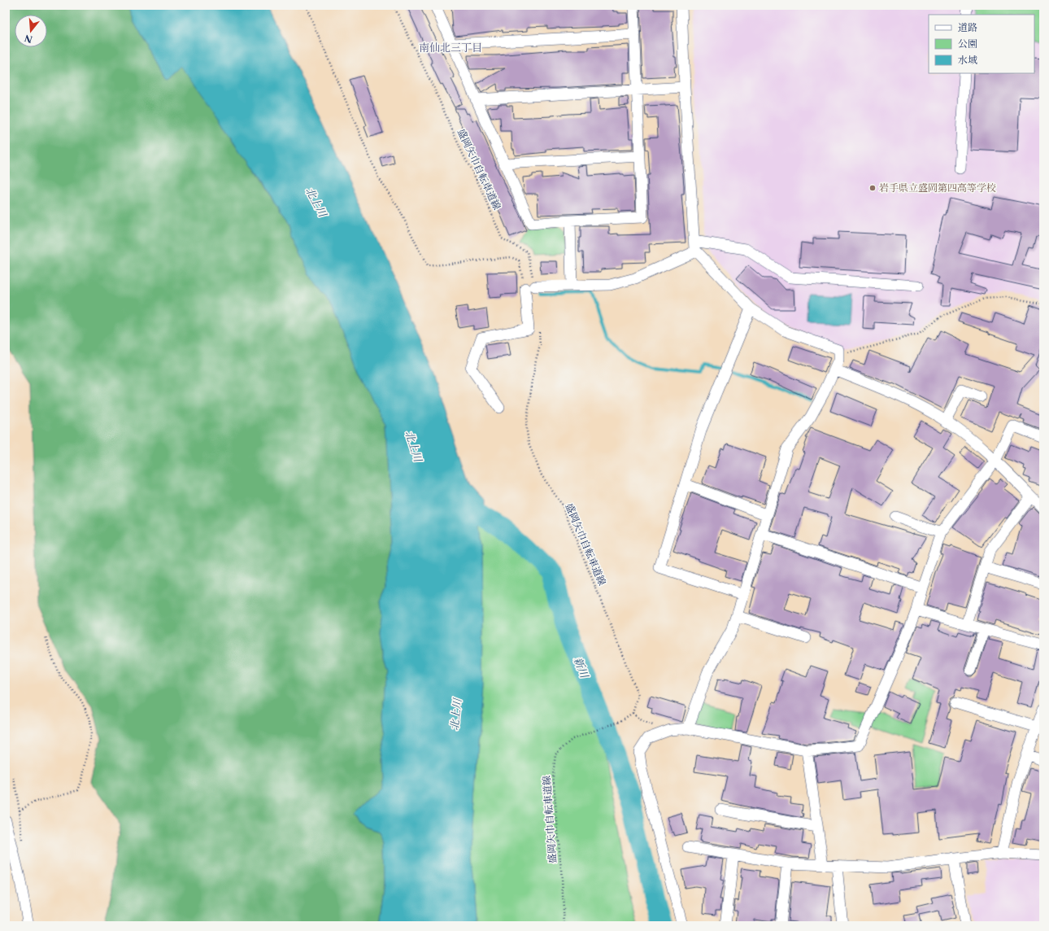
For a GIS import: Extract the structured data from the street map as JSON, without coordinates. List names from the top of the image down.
{
  "streets": {
    "path": ["盛岡矢巾自転車道線"]
  },
  "districts": ["南仙北三丁目"],
  "water": ["北上川", "新川"],
  "places": ["岩手県立盛岡第四高等学校"],
  "legend": ["道路", "公園", "水域"],
  "north": "bottom"
}
